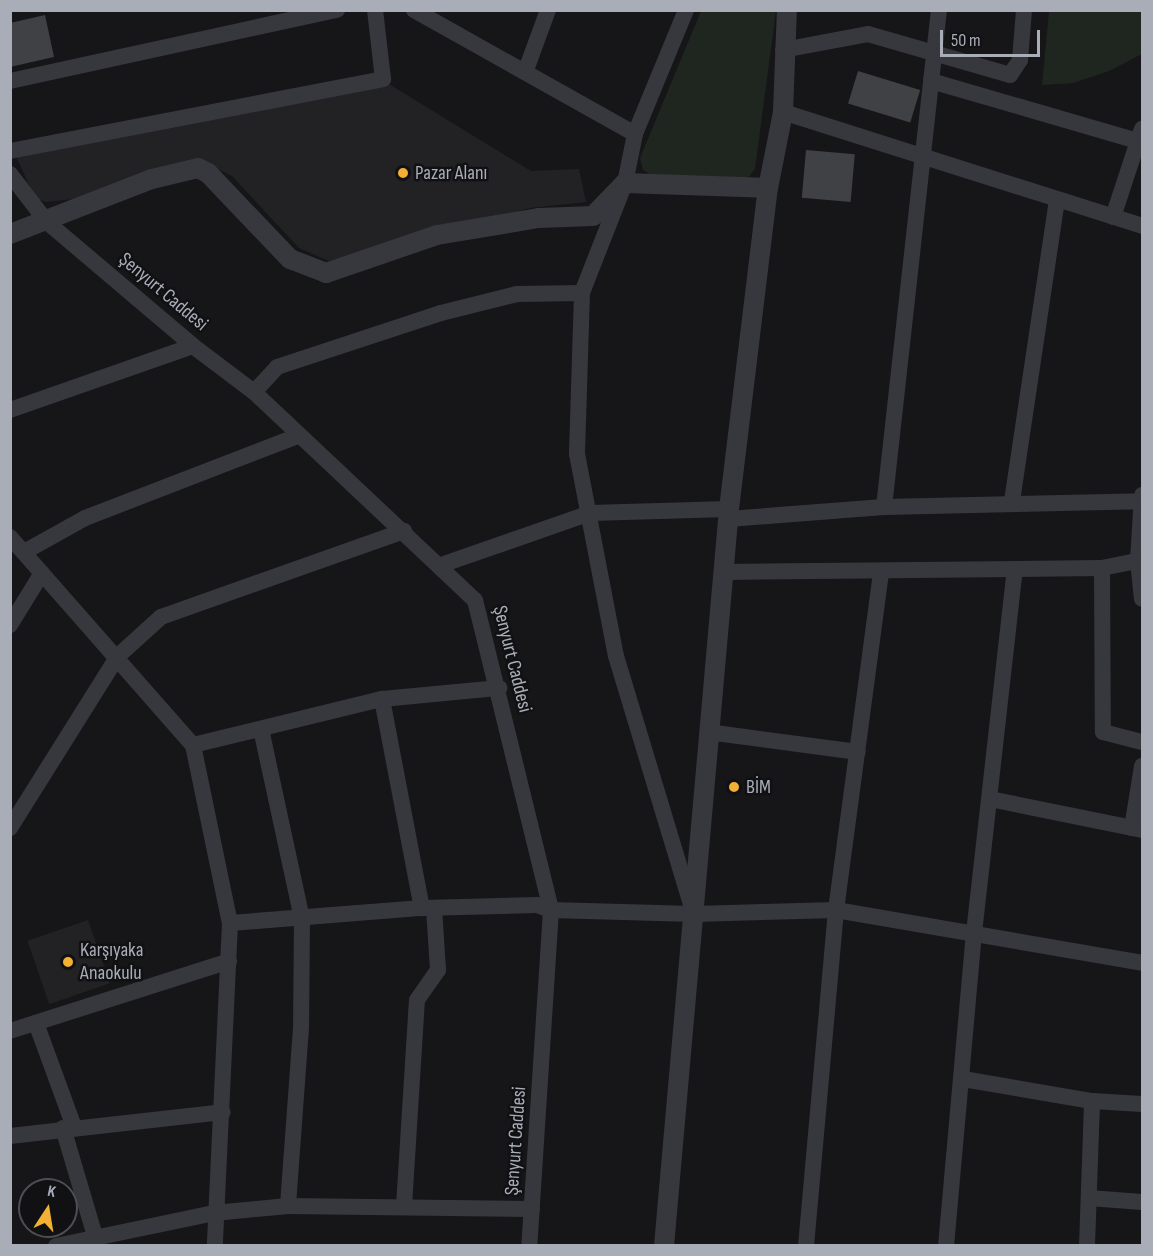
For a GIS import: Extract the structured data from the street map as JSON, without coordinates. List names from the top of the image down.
{
  "streets": {
    "street": ["Şenyurt Caddesi"]
  },
  "places": ["Pazar Alanı", "BİM", "Karşıyaka Anaokulu"],
  "scale_bar": "50 m",
  "north": "top"
}
